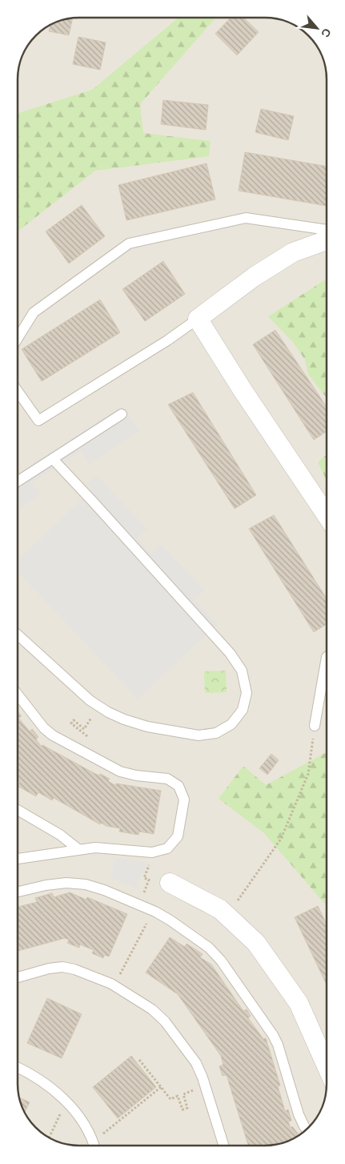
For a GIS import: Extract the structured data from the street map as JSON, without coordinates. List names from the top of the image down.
{
  "north": "bottom right"
}
